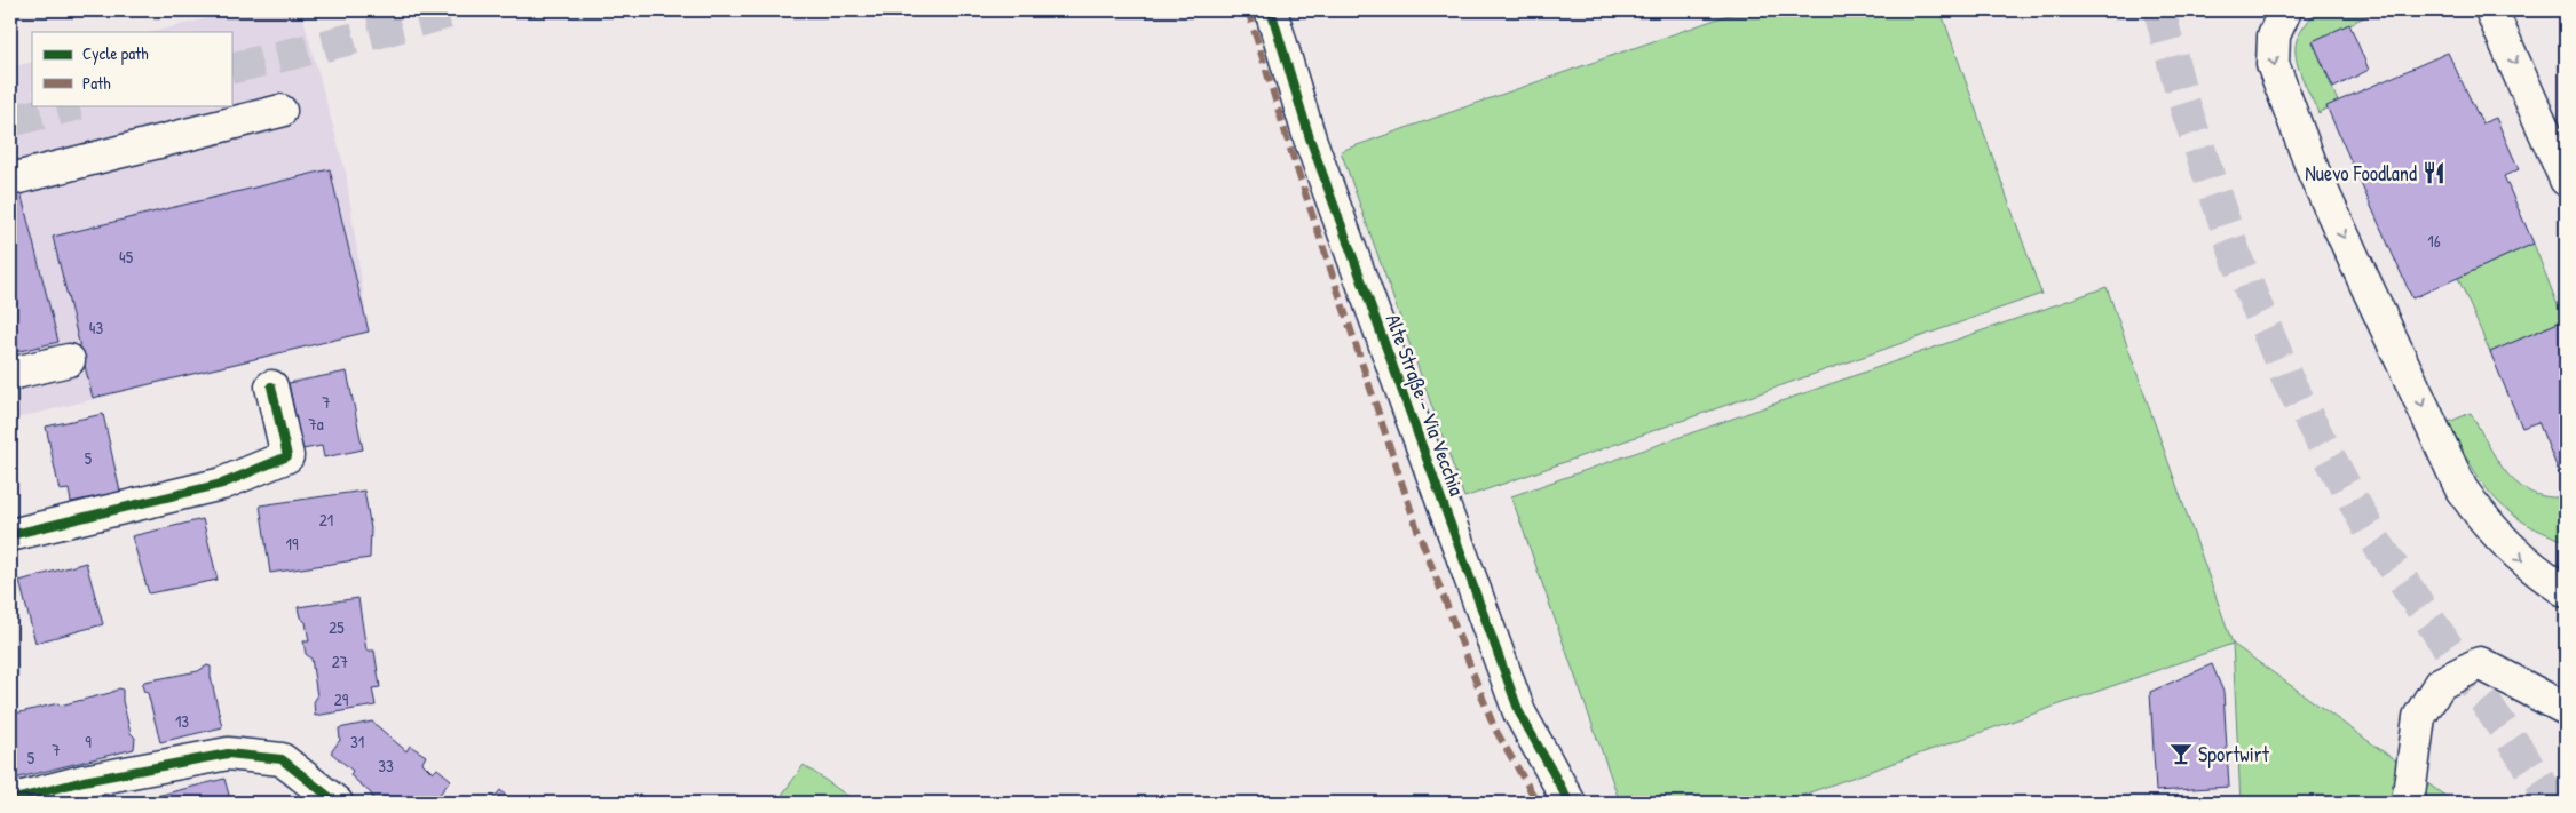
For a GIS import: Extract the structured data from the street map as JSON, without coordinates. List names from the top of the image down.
{
  "streets": {
    "street": ["Alte Straße - Via Vecchia"]
  },
  "places": {
    "restaurant": ["Nuevo Foodland"],
    "bar": ["Sportwirt"]
  },
  "house_numbers": [
    "16",
    "45",
    "43",
    "7",
    "7a",
    "5",
    "21",
    "19",
    "25",
    "27",
    "29",
    "13",
    "9",
    "31",
    "7",
    "5",
    "33"
  ],
  "legend": ["Cycle path", "Path"]
}
